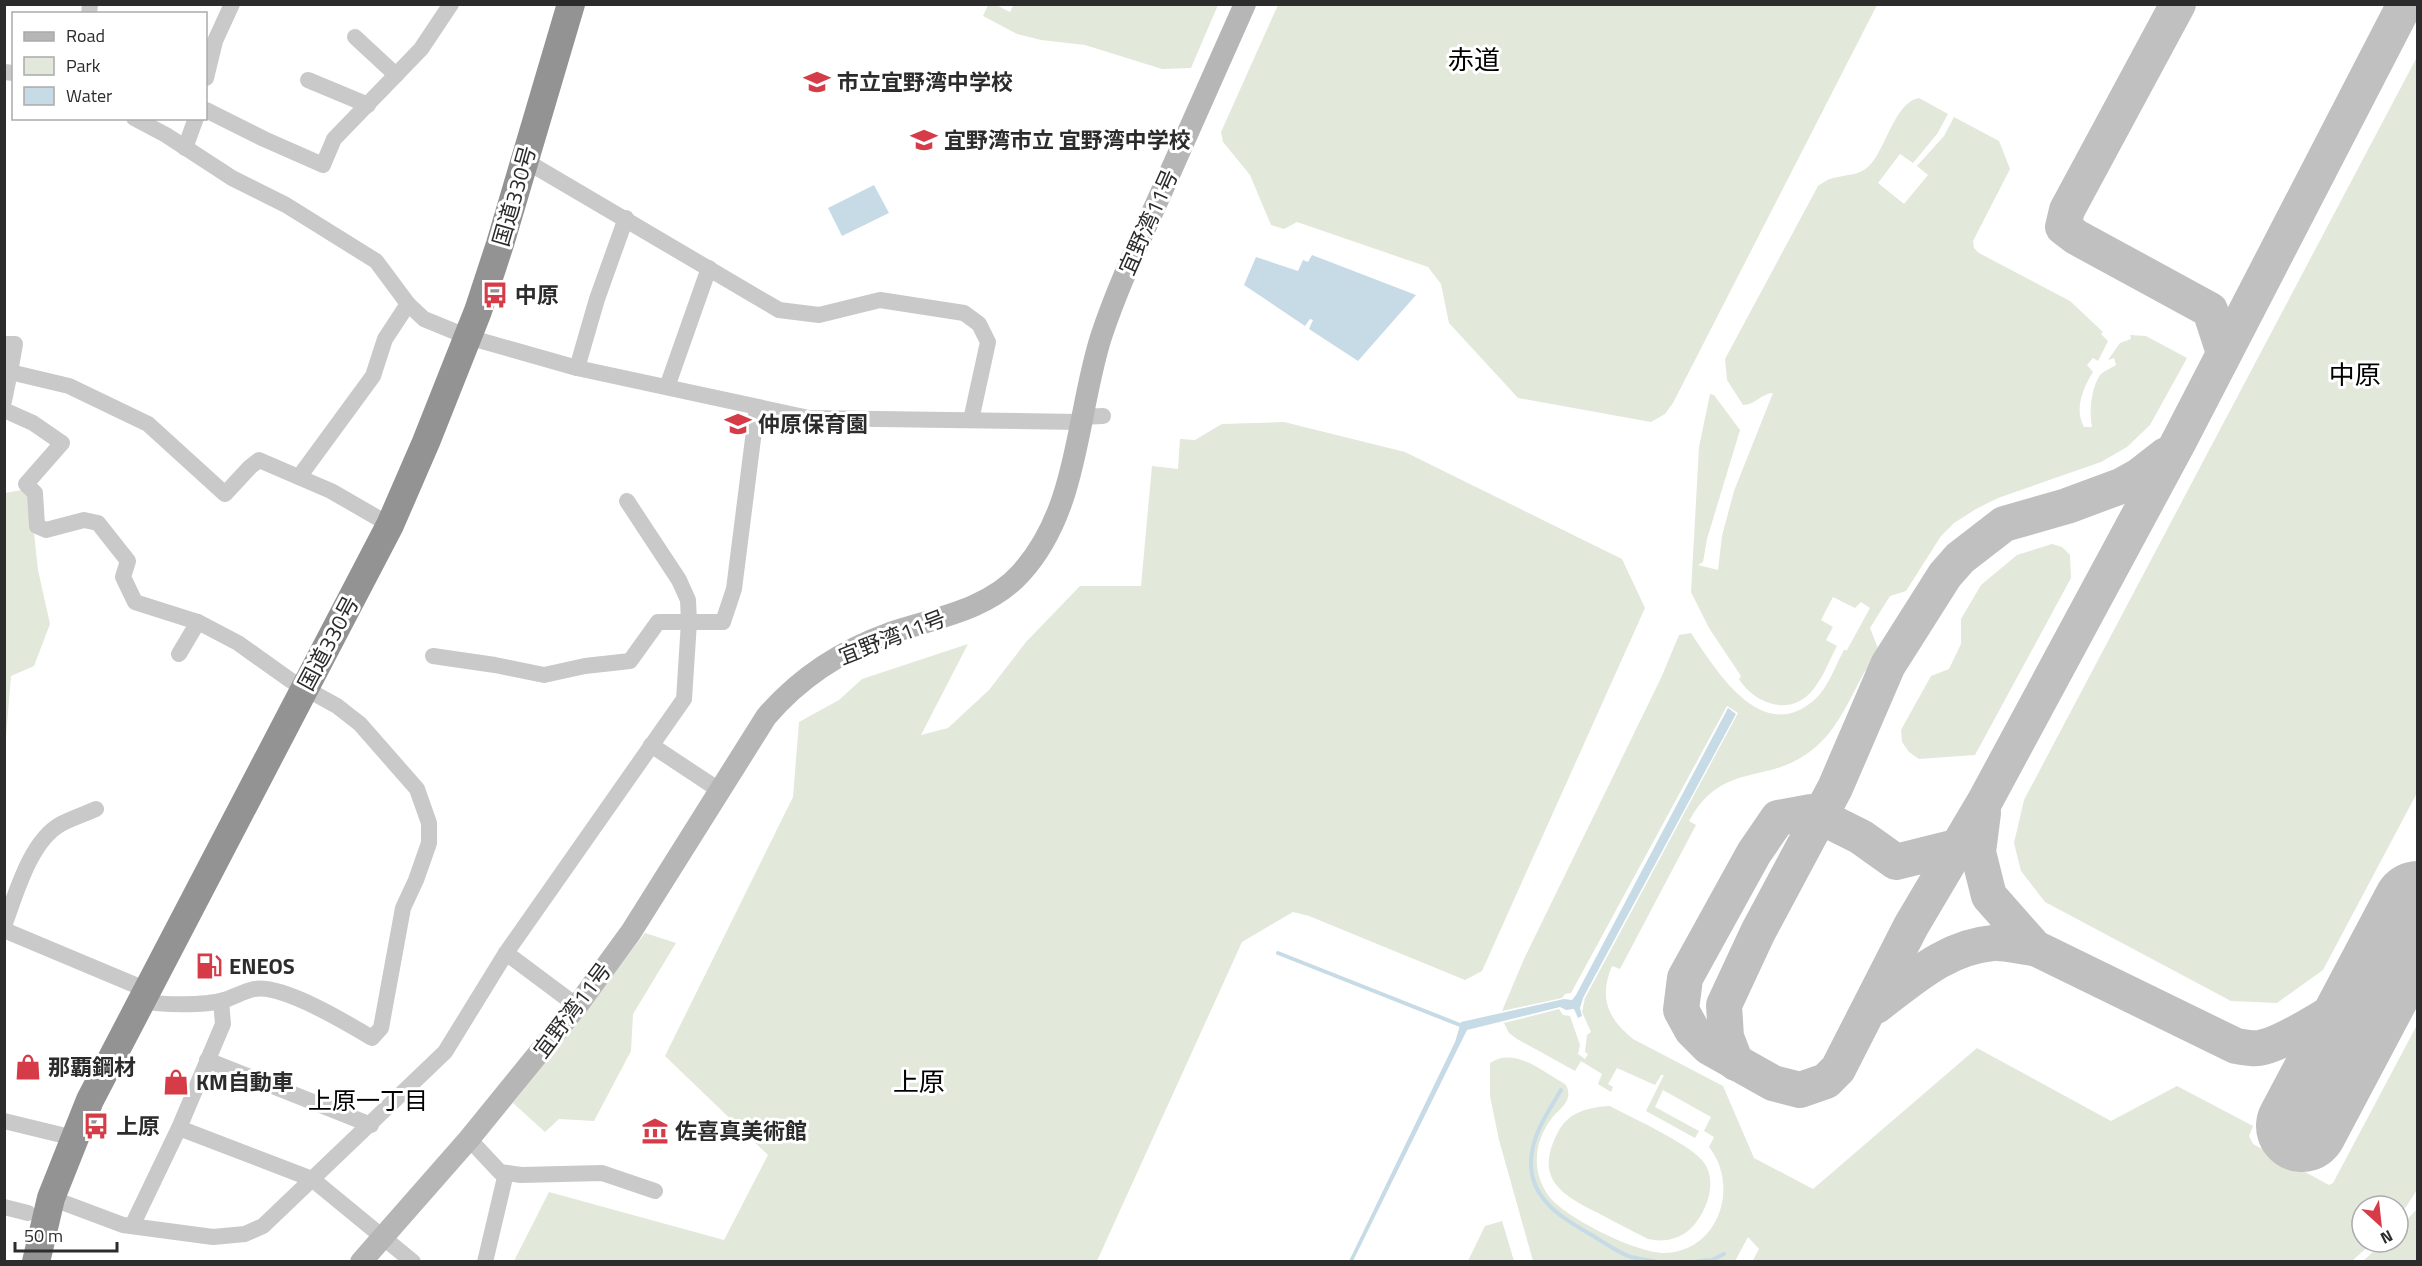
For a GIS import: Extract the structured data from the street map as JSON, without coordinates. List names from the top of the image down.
{
  "streets": {
    "highway": ["国道330号"],
    "street": ["宜野湾11号"]
  },
  "districts": [
    "赤道",
    "中原",
    "上原",
    "上原一丁目"
  ],
  "places": {
    "school or university": ["市立宜野湾中学校", "宜野湾市立 宜野湾中学校", "仲原保育園"],
    "bus stop": ["中原", "上原"],
    "fuel station": ["ENEOS"],
    "shop": ["那覇鋼材", "KM自動車"],
    "museum": ["佐喜真美術館"]
  },
  "legend": ["Road", "Park", "Water"],
  "scale_bar": "50 m",
  "north": "bottom right"
}
